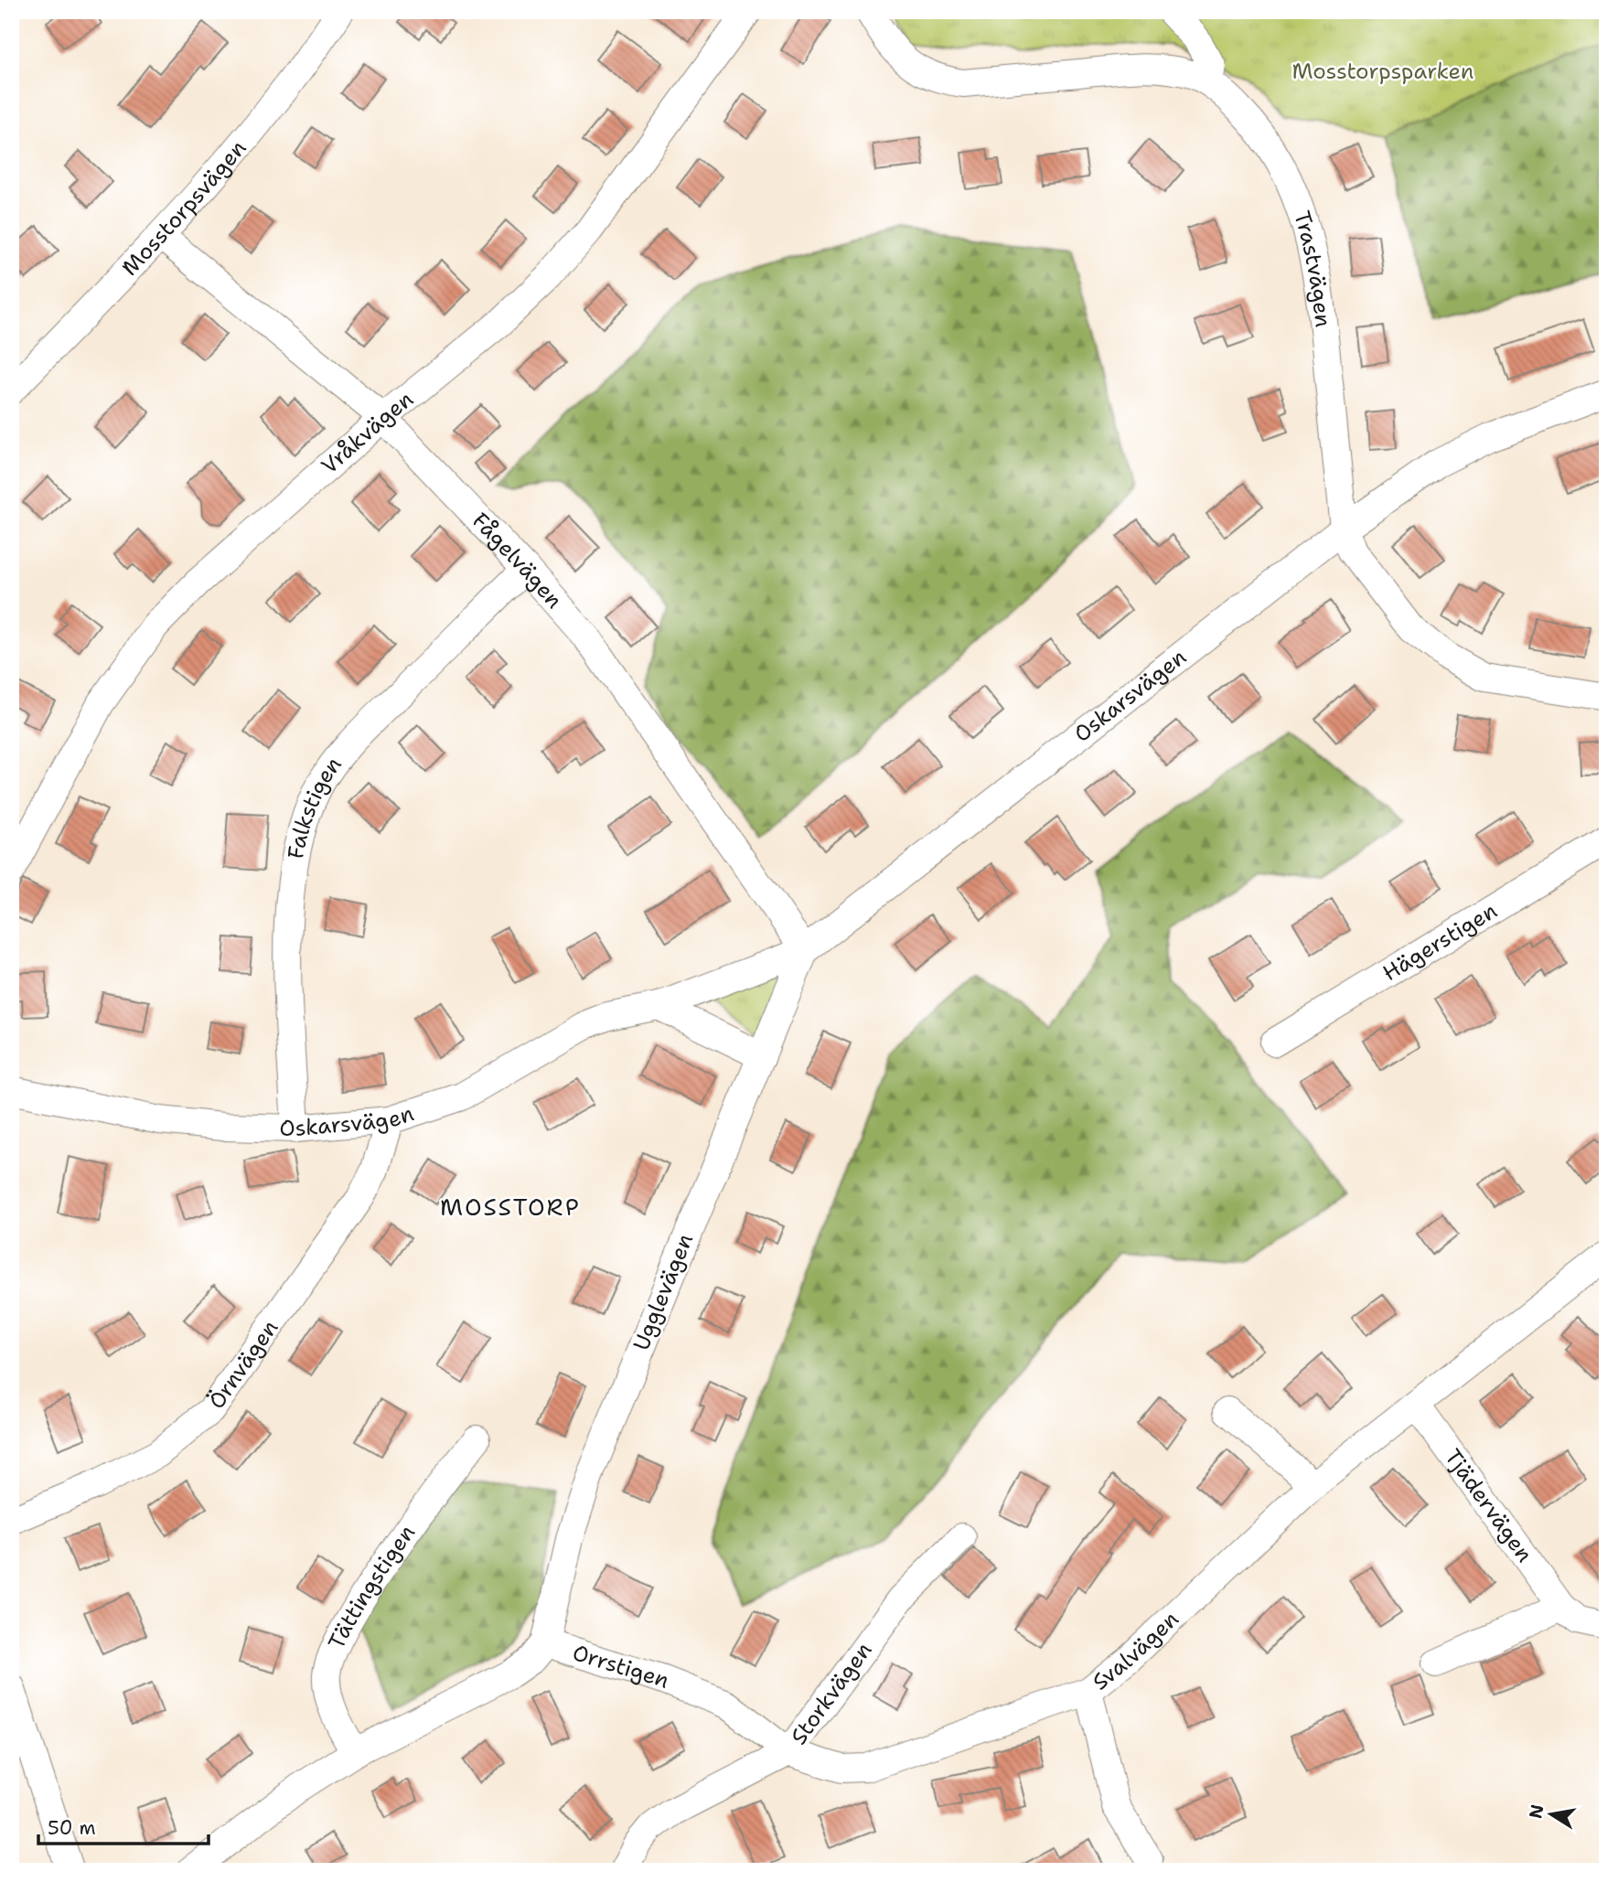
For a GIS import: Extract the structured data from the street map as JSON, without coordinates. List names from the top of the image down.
{
  "streets": {
    "street": [
      "Mosstorpsvägen",
      "Trastvägen",
      "Vråkvägen",
      "Fågelvägen",
      "Oskarsvägen",
      "Falkstigen",
      "Hägerstigen",
      "Ugglevägen",
      "Örnvägen",
      "Tjädervägen",
      "Tättingstigen",
      "Svalvägen",
      "Orrstigen",
      "Storkvägen"
    ]
  },
  "crossings": [
    ["Mosstorpsvägen", "Fågelvägen"],
    ["Trastvägen", "Oskarsvägen"],
    ["Vråkvägen", "Fågelvägen"],
    ["Fågelvägen", "Oskarsvägen"],
    ["Fågelvägen", "Falkstigen"],
    ["Fågelvägen", "Ugglevägen"],
    ["Oskarsvägen", "Falkstigen"],
    ["Oskarsvägen", "Ugglevägen"],
    ["Oskarsvägen", "Örnvägen"],
    ["Ugglevägen", "Orrstigen"],
    ["Tjädervägen", "Svalvägen"],
    ["Tättingstigen", "Orrstigen"],
    ["Svalvägen", "Orrstigen"],
    ["Orrstigen", "Storkvägen"]
  ],
  "districts": ["MOSSTORP"],
  "parks": ["Mosstorpsparken"],
  "scale_bar": "50 m",
  "north": "left"
}
